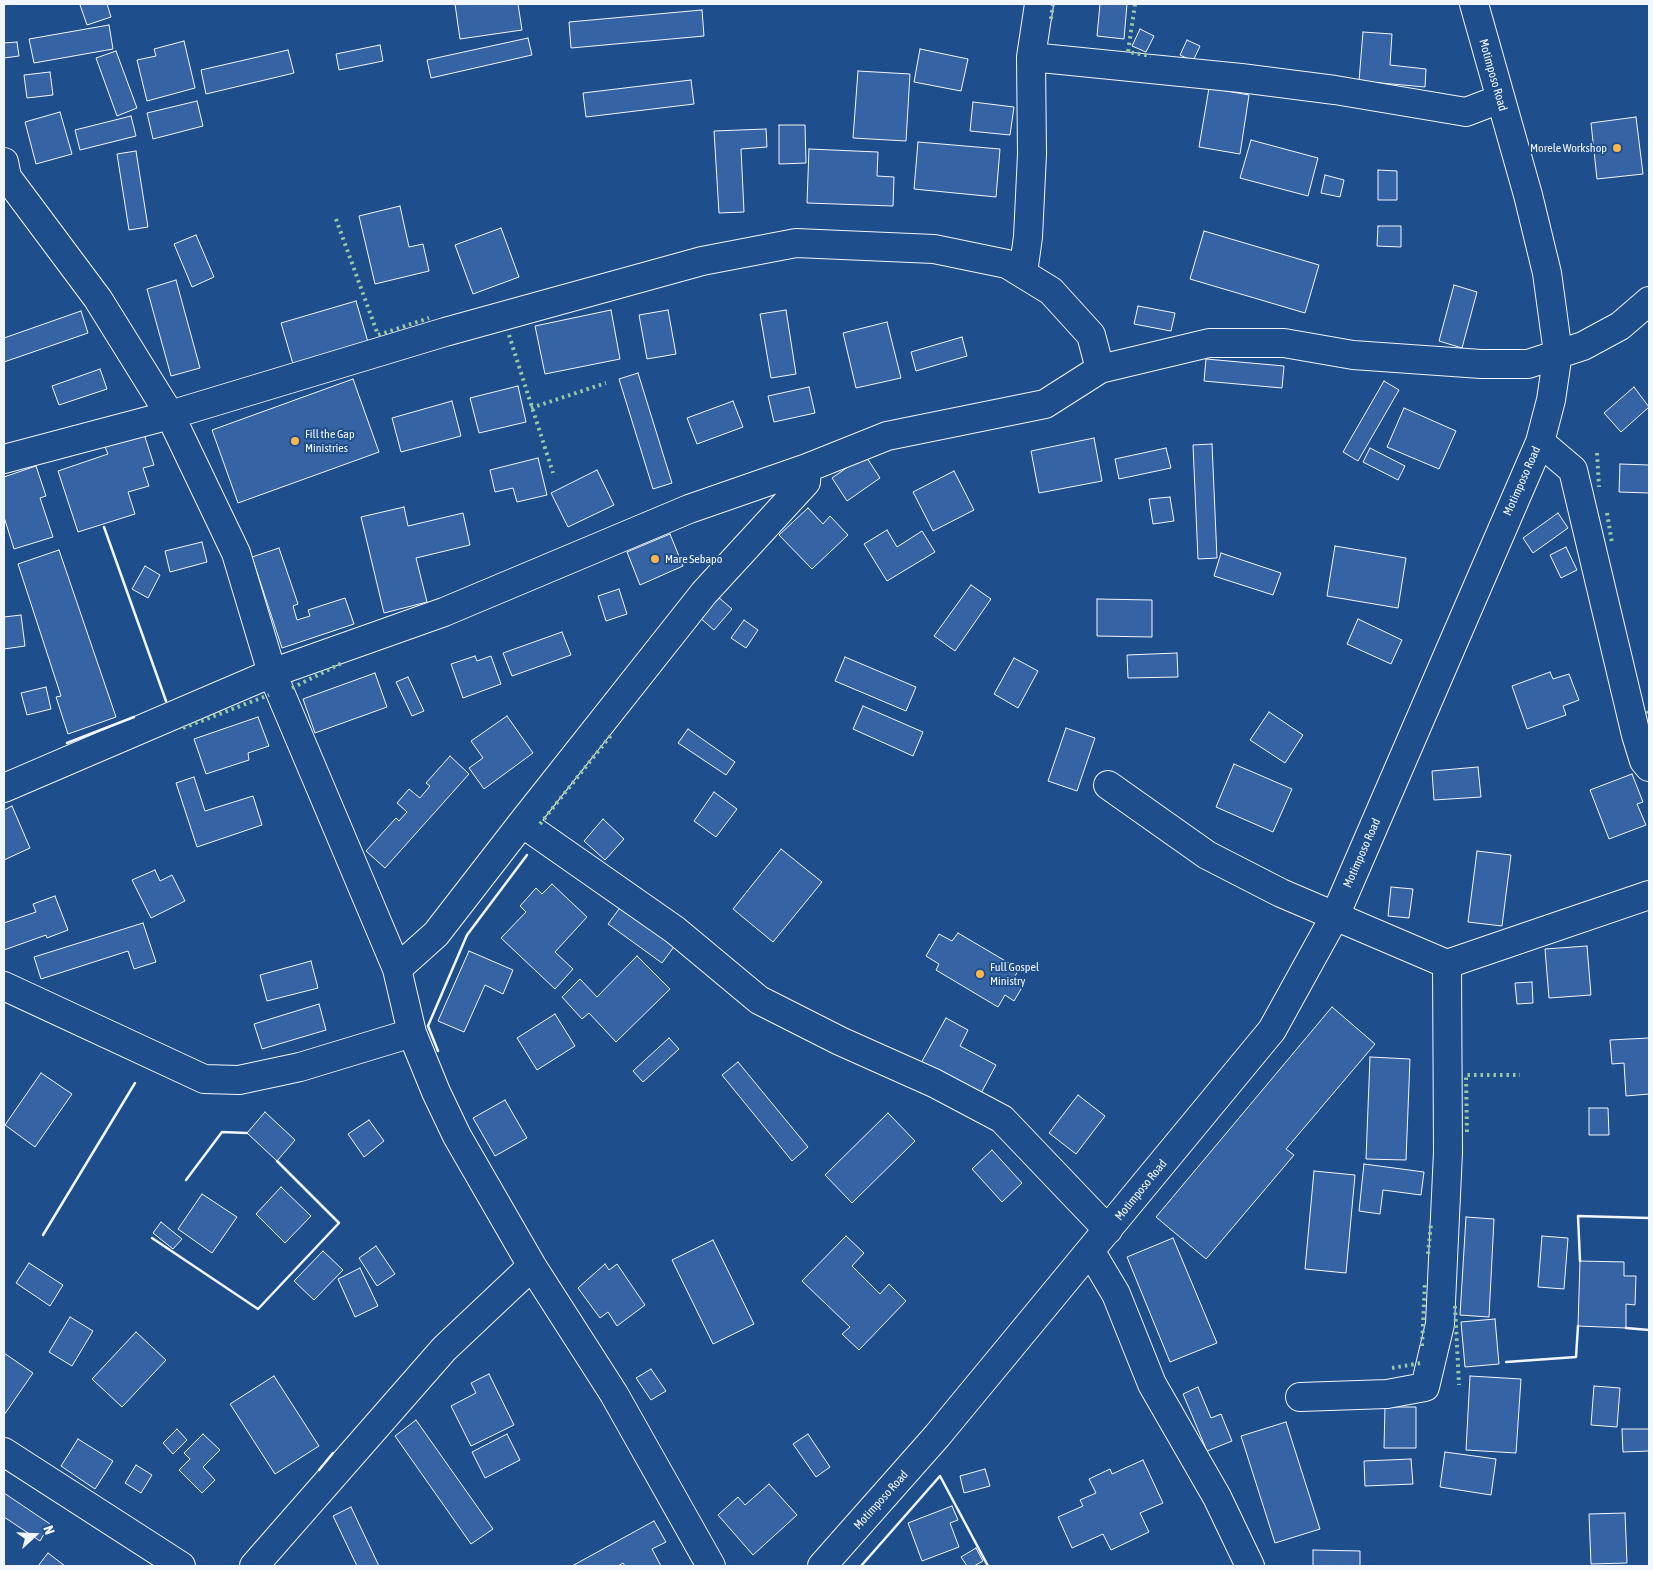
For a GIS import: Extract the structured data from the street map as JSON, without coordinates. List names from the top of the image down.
{
  "streets": {
    "street": ["Motimposo Road"]
  },
  "places": [
    "Morele Workshop",
    "Fill the Gap Ministries",
    "Mare Sebapo",
    "Full Gospel Ministry"
  ],
  "north": "right"
}
